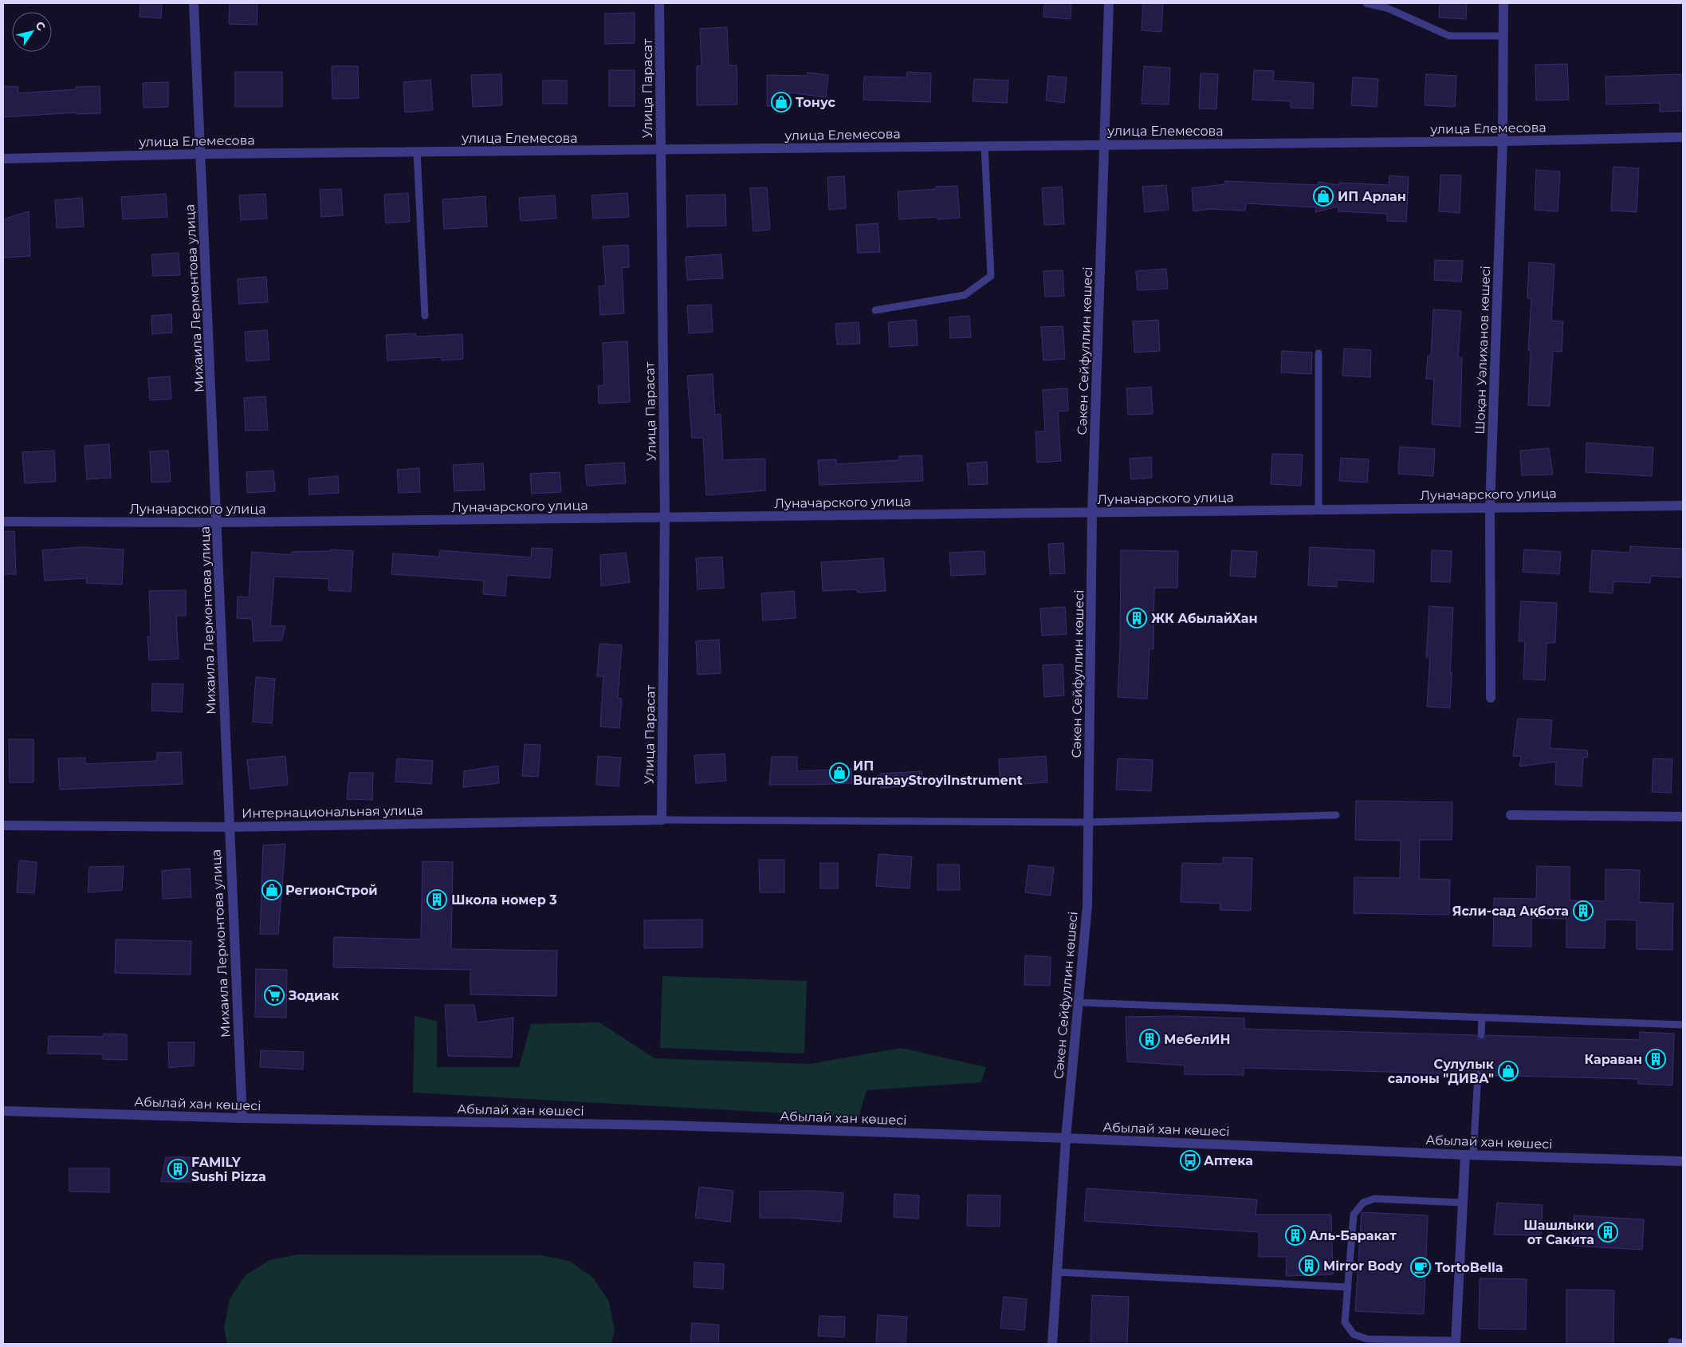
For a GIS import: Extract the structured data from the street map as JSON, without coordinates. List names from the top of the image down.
{
  "streets": {
    "street": [
      "Улица Парасат",
      "улица Елемесова",
      "Михаила Лермонтова улица",
      "Шоқан Уәлиханов көшесі",
      "Сәкен Сейфуллин көшесі",
      "Луначарского улица",
      "Интернациональная улица",
      "Абылай хан көшесі"
    ]
  },
  "crossings": [
    ["Улица Парасат", "улица Елемесова"],
    ["Улица Парасат", "Луначарского улица"],
    ["Улица Парасат", "Интернациональная улица"],
    ["улица Елемесова", "Михаила Лермонтова улица"],
    ["улица Елемесова", "Шоқан Уәлиханов көшесі"],
    ["улица Елемесова", "Сәкен Сейфуллин көшесі"],
    ["Михаила Лермонтова улица", "Луначарского улица"],
    ["Михаила Лермонтова улица", "Интернациональная улица"],
    ["Михаила Лермонтова улица", "Абылай хан көшесі"],
    ["Шоқан Уәлиханов көшесі", "Луначарского улица"],
    ["Сәкен Сейфуллин көшесі", "Луначарского улица"],
    ["Сәкен Сейфуллин көшесі", "Абылай хан көшесі"]
  ],
  "places": {
    "shop": [
      "Тонус",
      "ИП Арлан",
      "ИП BurabayStroyiInstrument",
      "РегионСтрой",
      "Сулулык салоны \"ДИВА\""
    ],
    "building": [
      "ЖК АбылайХан",
      "Школа номер 3",
      "Ясли-сад Ақбота",
      "МебелИН",
      "Караван",
      "FAMILY Sushi Pizza",
      "Шашлыки от Сакита",
      "Аль-Баракат",
      "Mirror Body"
    ],
    "supermarket": ["Зодиак"],
    "bus stop": ["Аптека"],
    "cafe": ["TortoBella"]
  },
  "north": "top right"
}
